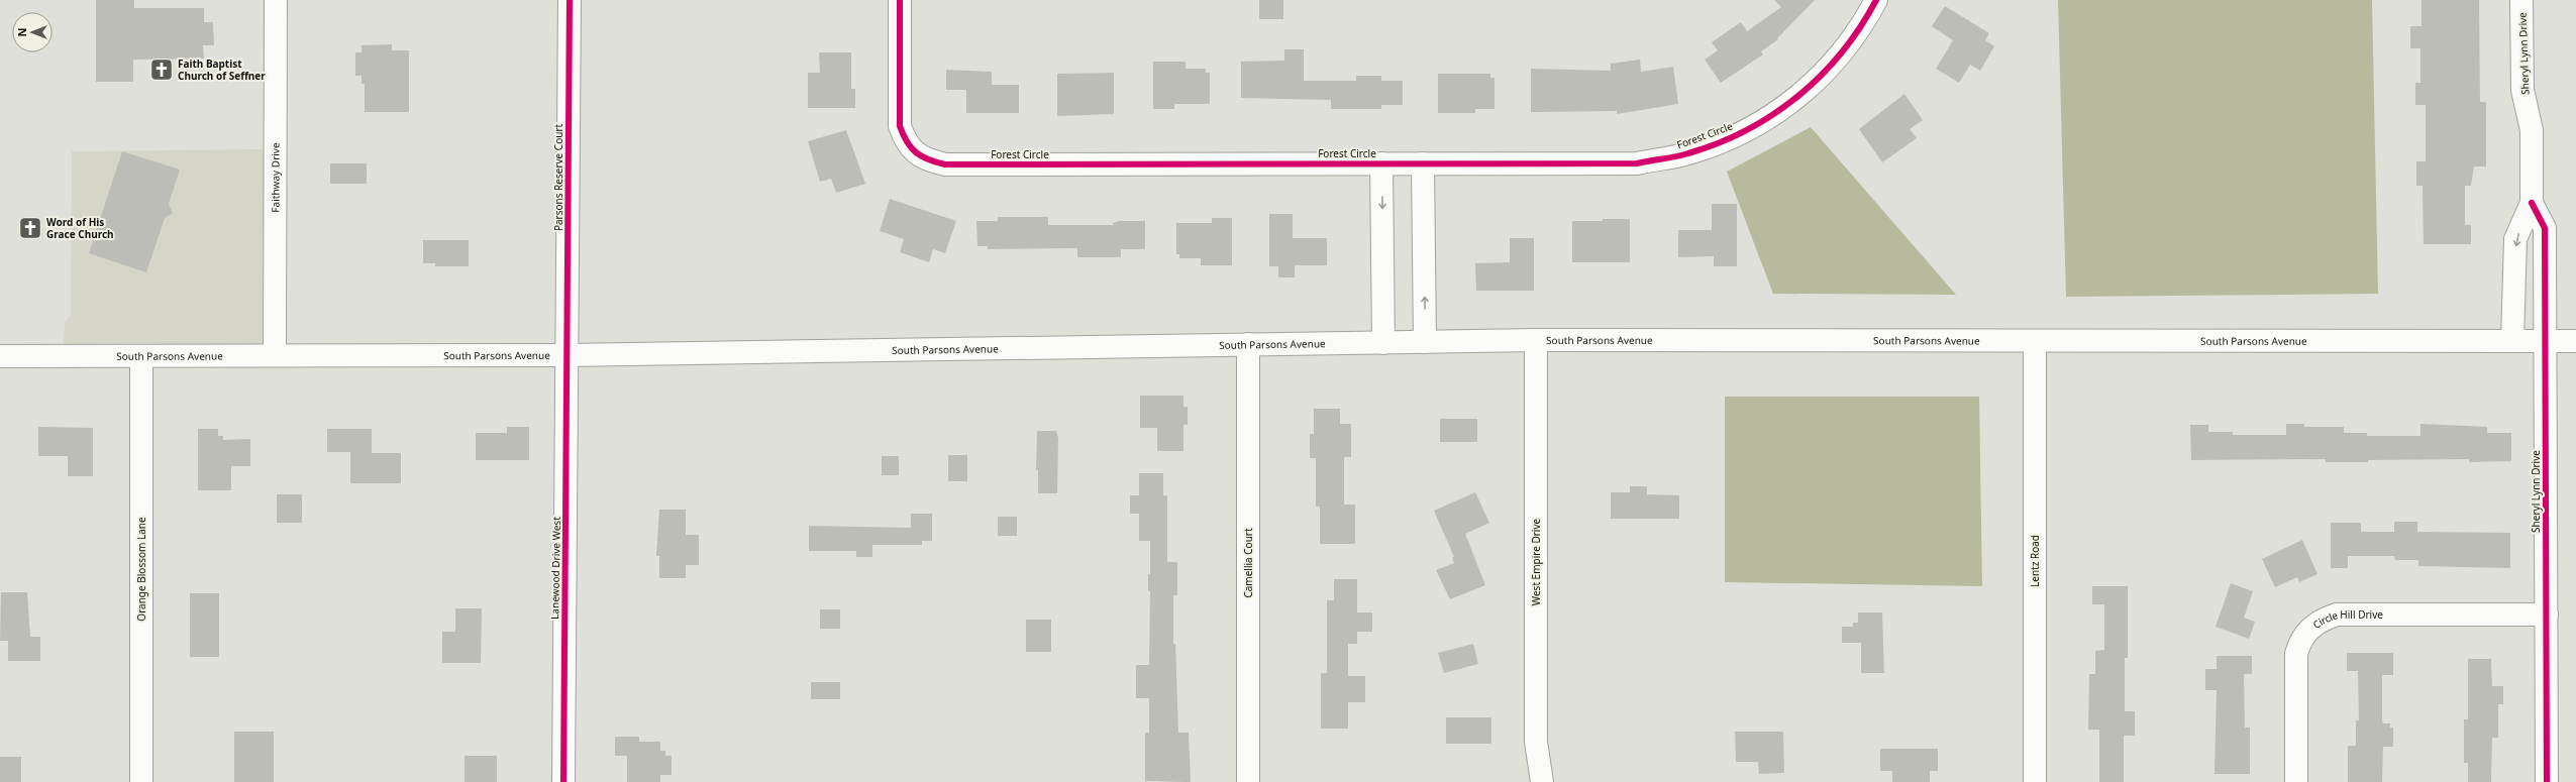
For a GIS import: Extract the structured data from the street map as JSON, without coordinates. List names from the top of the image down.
{
  "streets": {
    "street": [
      "Sheryl Lynn Drive",
      "Forest Circle",
      "Faithway Drive",
      "Parsons Reserve Court",
      "South Parsons Avenue",
      "Lentz Road",
      "West Empire Drive",
      "Camellia Court",
      "Lanewood Drive West",
      "Orange Blossom Lane",
      "Circle Hill Drive"
    ]
  },
  "crossings": [
    ["Sheryl Lynn Drive", "South Parsons Avenue"],
    ["Sheryl Lynn Drive", "Circle Hill Drive"],
    ["Forest Circle", "South Parsons Avenue"],
    ["Faithway Drive", "South Parsons Avenue"],
    ["Parsons Reserve Court", "South Parsons Avenue"],
    ["Parsons Reserve Court", "Lanewood Drive West"],
    ["South Parsons Avenue", "Lentz Road"],
    ["South Parsons Avenue", "West Empire Drive"],
    ["South Parsons Avenue", "Camellia Court"],
    ["South Parsons Avenue", "Lanewood Drive West"],
    ["South Parsons Avenue", "Orange Blossom Lane"]
  ],
  "places": {
    "church": ["Faith Baptist Church of Seffner", "Word of His Grace Church"]
  },
  "north": "left"
}
